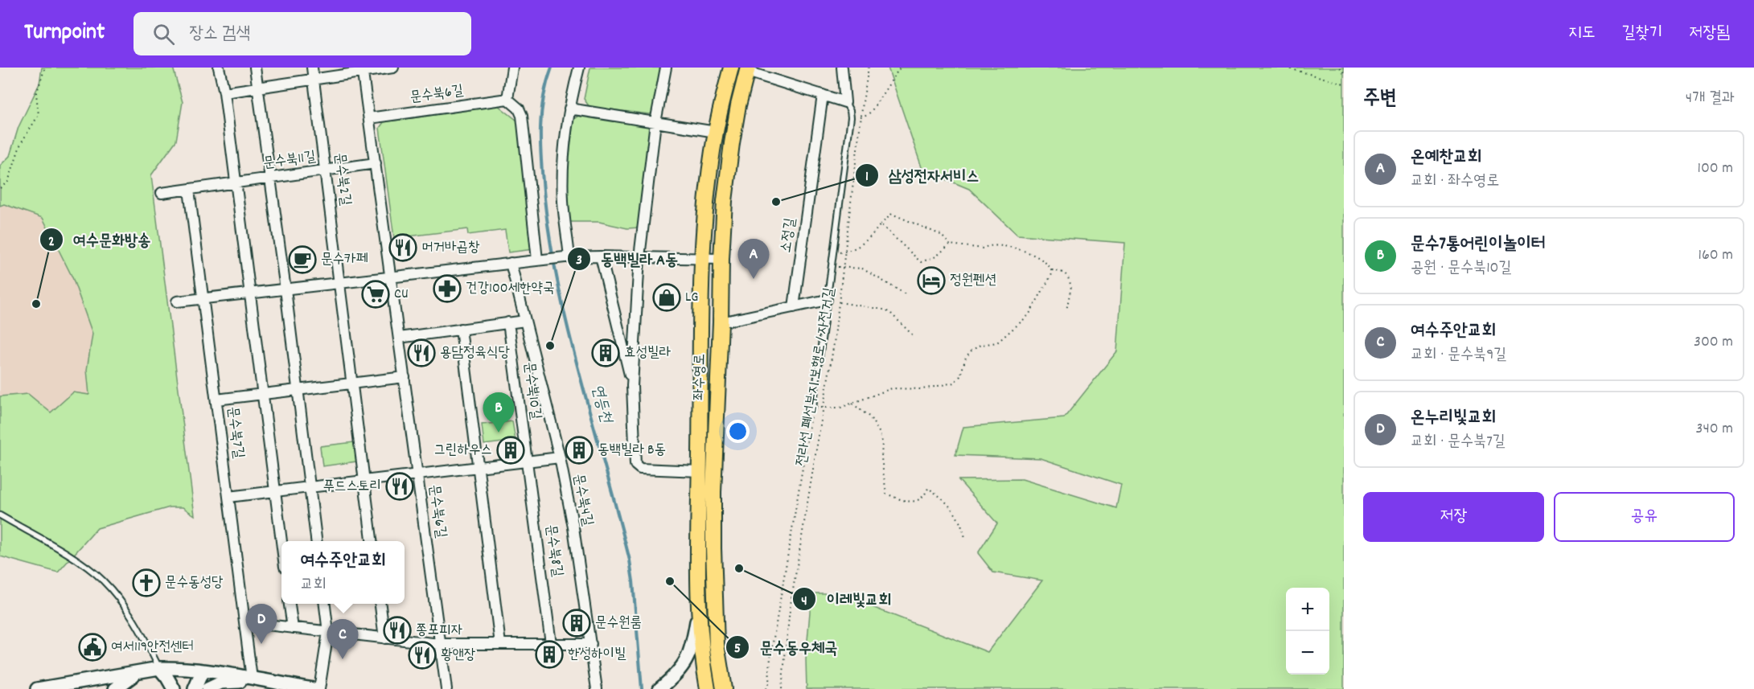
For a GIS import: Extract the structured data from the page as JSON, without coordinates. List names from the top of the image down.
{
  "streets": {
    "main road": ["좌수영로"],
    "street": [
      "문수북6길",
      "문수북11길",
      "문수북2길",
      "소정길",
      "문수북10길",
      "문수북7길",
      "문수북4길",
      "문수북8길"
    ],
    "path": ["전라선 폐선부지 보행로 / 자전거길"]
  },
  "crossings": [
    ["문수북6길", "문수북11길"],
    ["문수북11길", "문수북2길"],
    ["문수북10길", "문수북8길"]
  ],
  "water": ["연등천"],
  "places": {
    "other": [
      "삼성전자서비스",
      "여수문화방송",
      "동백빌라 A동",
      "이레빛교회",
      "문수동우체국"
    ],
    "restaurant": [
      "머거바곱창",
      "용담정육식당",
      "푸드스토리",
      "쫑포피자",
      "황앤장"
    ],
    "cafe": ["문수카페"],
    "hotel": ["정원펜션"],
    "pharmacy": ["건강100세한약국"],
    "supermarket": ["CU"],
    "shop": ["LG"],
    "building": [
      "효성빌라",
      "그린하우스",
      "동백빌라 B동",
      "문수원룸",
      "한성하이빌"
    ],
    "church": ["문수동성당"],
    "public building": ["여서119안전센터"]
  },
  "page": {
    "header": "Turnpoint",
    "search": "장소 검색",
    "nav": ["지도", "길찾기", "저장됨"],
    "heading": ["주변", "4개 결과"],
    "list": [
      {
        "mark": "A",
        "name": "온예찬교회",
        "note": "교회 · 좌수영로",
        "value": "100 m"
      },
      {
        "mark": "B",
        "name": "문수7통어린이놀이터",
        "note": "공원 · 문수북10길",
        "value": "160 m"
      },
      {
        "mark": "C",
        "name": "여수주안교회",
        "note": "교회 · 문수북9길",
        "value": "300 m"
      },
      {
        "mark": "D",
        "name": "온누리빛교회",
        "note": "교회 · 문수북7길",
        "value": "340 m"
      }
    ],
    "pins": [
      "A",
      "B",
      "D",
      "C"
    ],
    "buttons": ["저장", "공유"],
    "popup": ["여수주안교회", "교회"],
    "map_buttons": ["+", "−"]
  }
}
